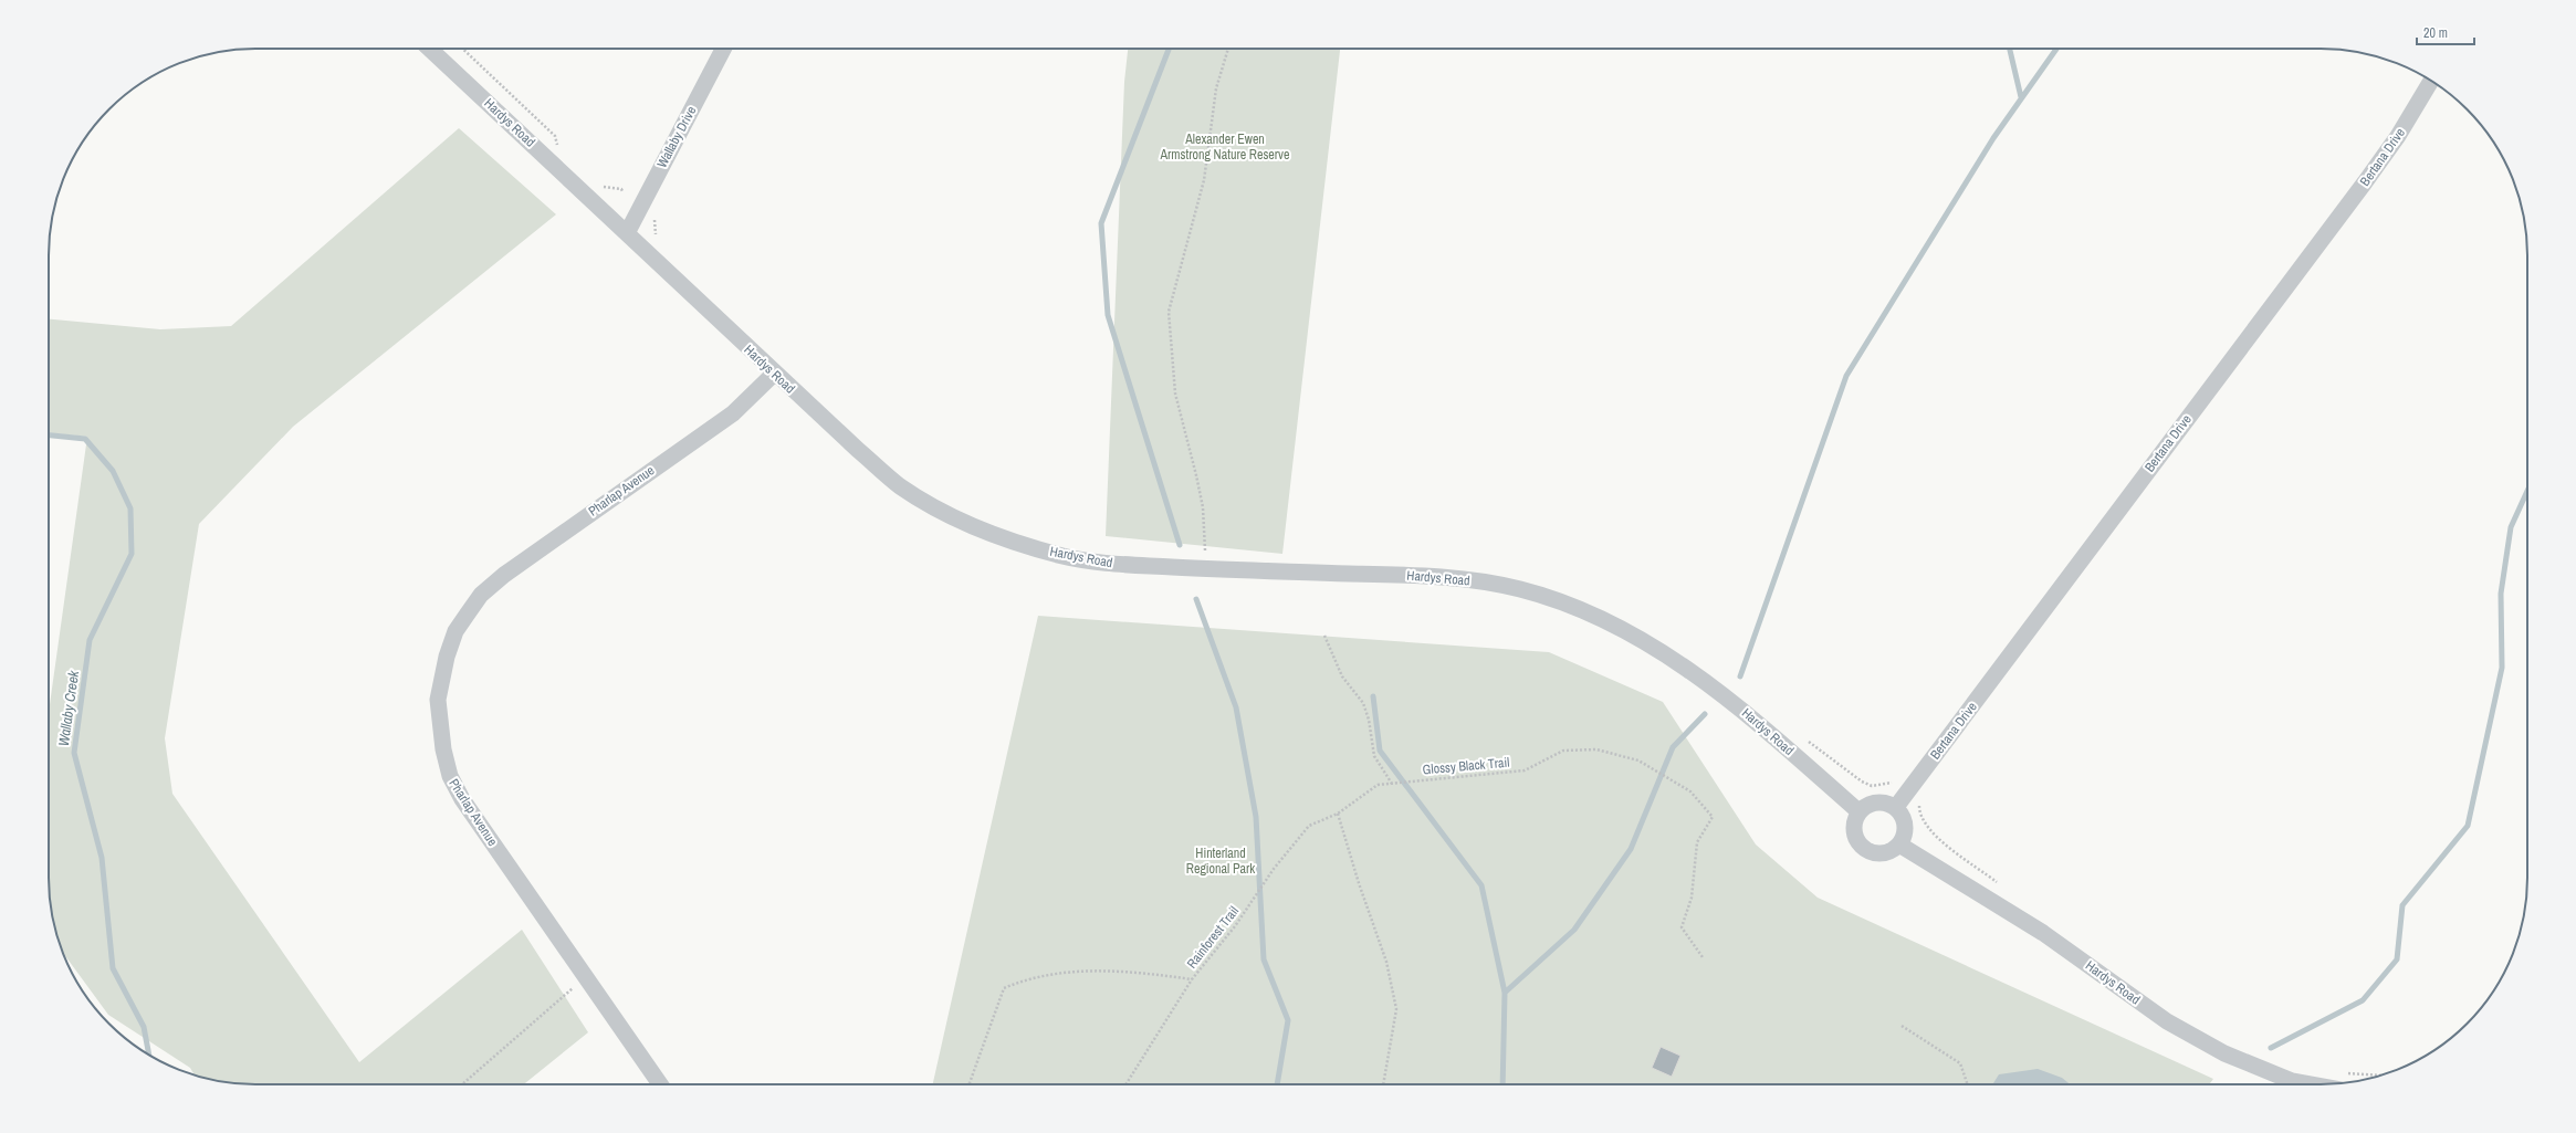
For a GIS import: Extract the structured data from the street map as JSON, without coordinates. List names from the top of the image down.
{
  "streets": {
    "street": [
      "Hardys Road",
      "Wallaby Drive",
      "Bertana Drive",
      "Pharlap Avenue"
    ],
    "path": ["Glossy Black Trail", "Rainforest Trail"]
  },
  "crossings": [
    ["Hardys Road", "Wallaby Drive"],
    ["Hardys Road", "Bertana Drive"],
    ["Hardys Road", "Pharlap Avenue"],
    ["Glossy Black Trail", "Rainforest Trail"]
  ],
  "water": ["Wallaby Creek"],
  "parks": ["Alexander Ewen Armstrong Nature Reserve", "Hinterland Regional Park"],
  "scale_bar": "20 m"
}
